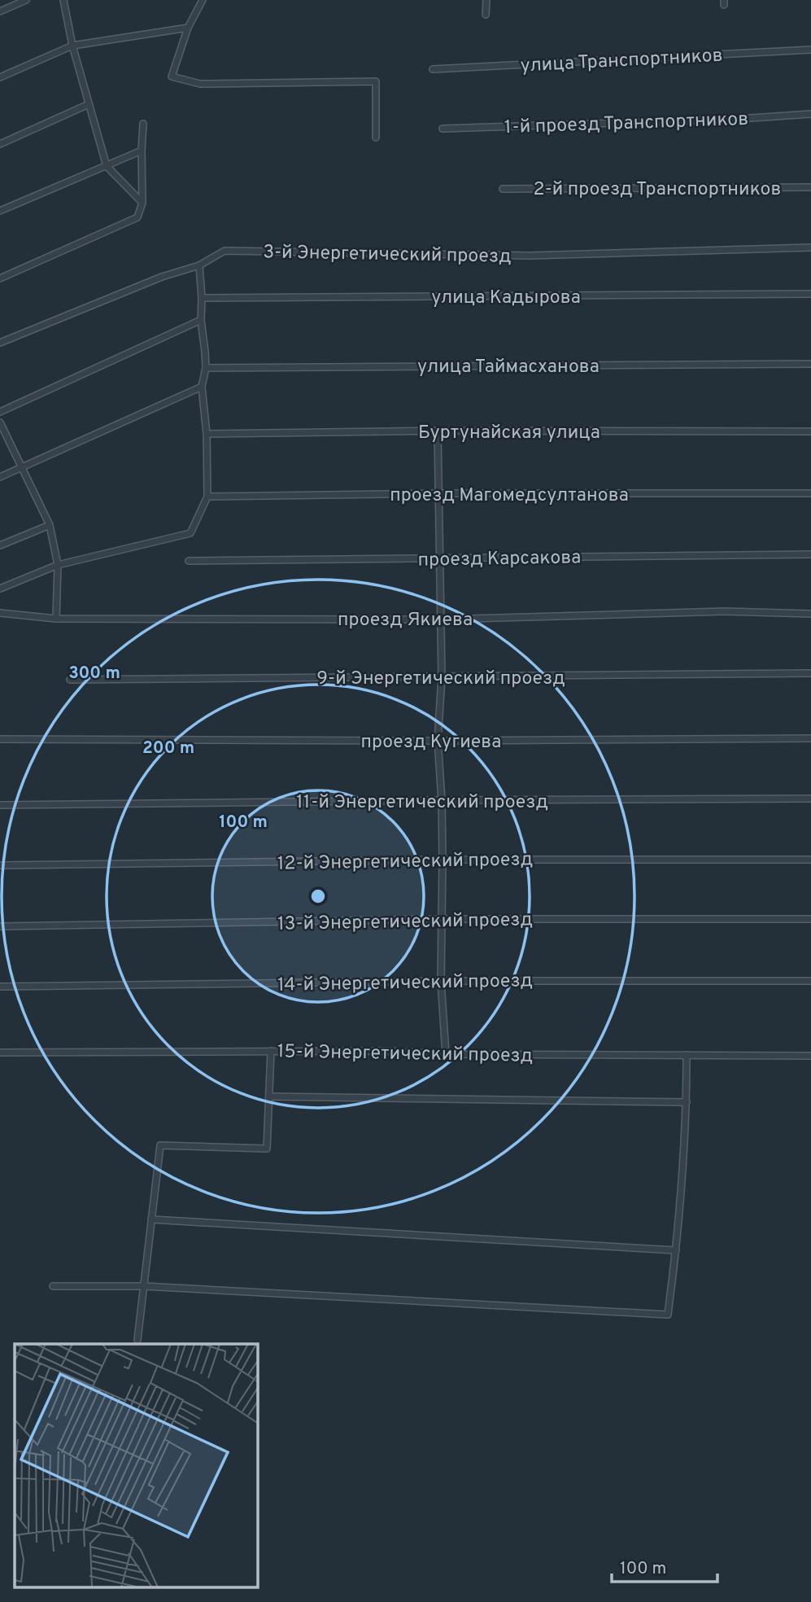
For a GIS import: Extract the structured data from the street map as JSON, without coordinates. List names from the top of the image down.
{
  "streets": {
    "street": [
      "улица Транспортников",
      "1-й проезд Транспортников",
      "2-й проезд Транспортников",
      "3-й Энергетический проезд",
      "улица Кадырова",
      "улица Таймасханова",
      "Буртунайская улица",
      "проезд Магомедсултанова",
      "проезд Карсакова",
      "проезд Якиева",
      "9-й Энергетический проезд",
      "проезд Кугиева",
      "11-й Энергетический проезд",
      "12-й Энергетический проезд",
      "13-й Энергетический проезд",
      "14-й Энергетический проезд",
      "15-й Энергетический проезд"
    ]
  },
  "scale_bar": "100 m",
  "rings": ["300 m", "200 m", "100 m"]
}
